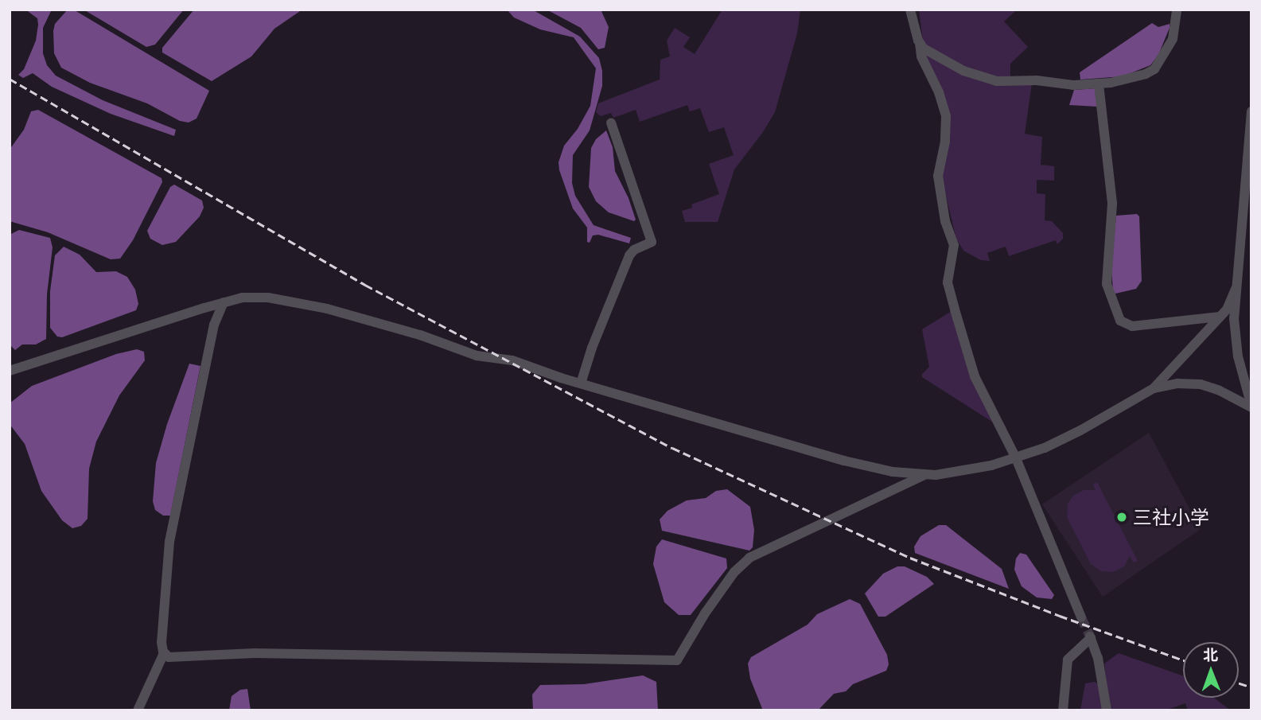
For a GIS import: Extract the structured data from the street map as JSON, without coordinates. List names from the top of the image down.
{
  "places": ["三社小学"],
  "north": "top"
}
